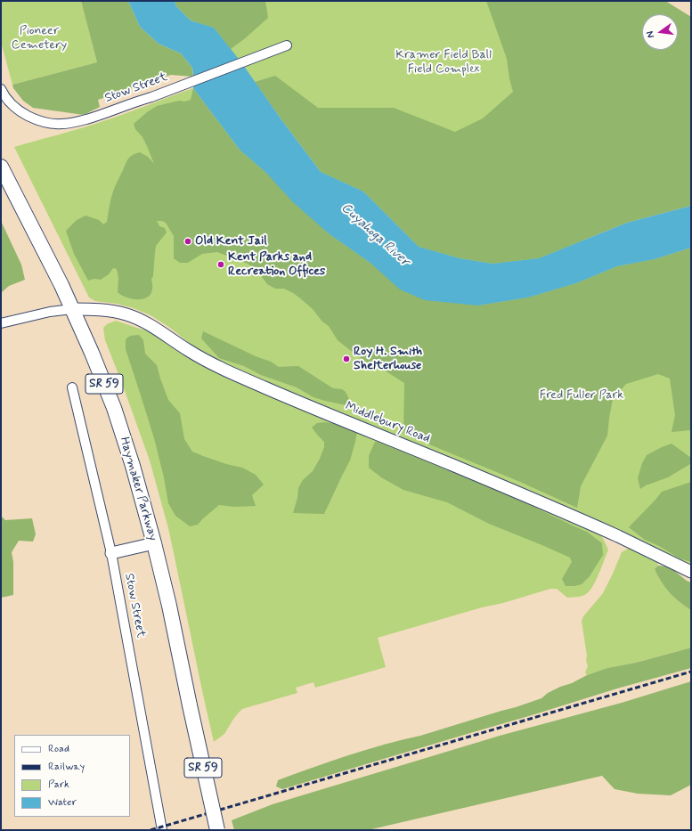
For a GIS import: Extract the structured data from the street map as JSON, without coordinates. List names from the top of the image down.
{
  "streets": {
    "main road": ["SR 59", "Haymaker Parkway"],
    "street": ["Stow Street", "Middlebury Road"]
  },
  "crossings": [
    ["Middlebury Road", "Haymaker Parkway"]
  ],
  "water": ["Cuyahoga River"],
  "parks": ["Pioneer Cemetery", "Kramer Field Ball Field Complex", "Fred Fuller Park"],
  "places": ["Old Kent Jail", "Kent Parks and Recreation Offices", "Roy H. Smith Shelterhouse"],
  "legend": [
    "Road",
    "Railway",
    "Park",
    "Water"
  ],
  "north": "left"
}
